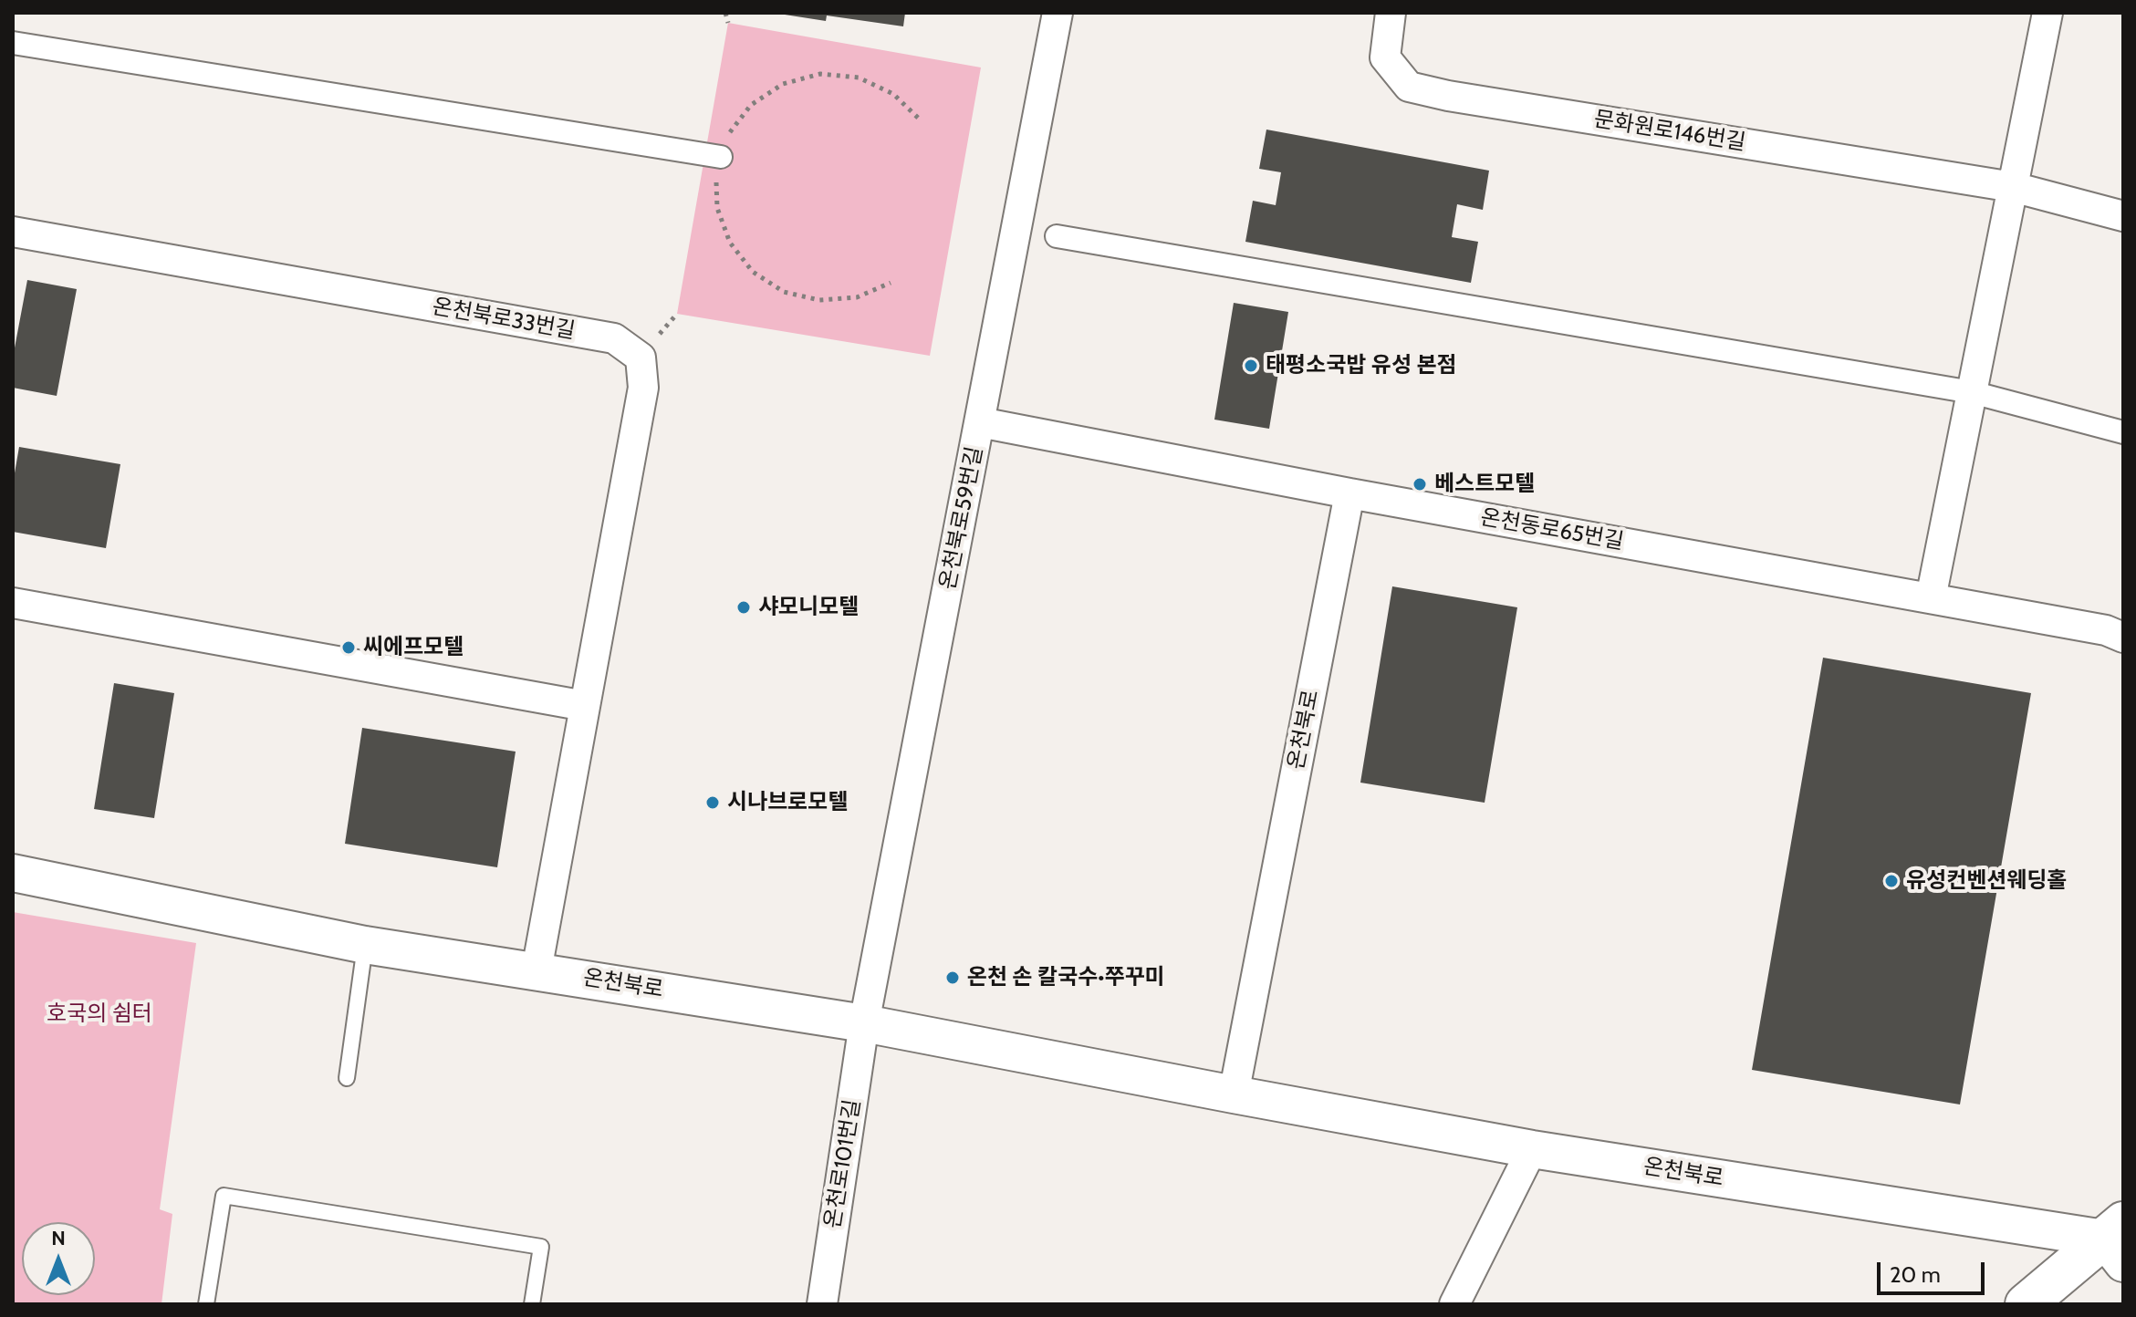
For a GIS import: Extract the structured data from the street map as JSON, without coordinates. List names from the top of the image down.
{
  "streets": {
    "street": [
      "문화원로146번길",
      "온천북로33번길",
      "온천북로59번길",
      "온천동로65번길",
      "온천북로",
      "온천로101번길"
    ]
  },
  "crossings": [
    ["온천북로33번길", "온천북로"],
    ["온천북로59번길", "온천동로65번길"],
    ["온천북로59번길", "온천북로"],
    ["온천북로59번길", "온천로101번길"],
    ["온천동로65번길", "온천북로"],
    ["온천북로", "온천로101번길"]
  ],
  "parks": ["호국의 쉼터"],
  "places": [
    "태평소국밥 유성 본점",
    "베스트모텔",
    "샤모니모텔",
    "씨에프모텔",
    "시나브로모텔",
    "유성컨벤션웨딩홀",
    "온천 손 칼국수•쭈꾸미"
  ],
  "scale_bar": "20 m",
  "north": "top"
}
